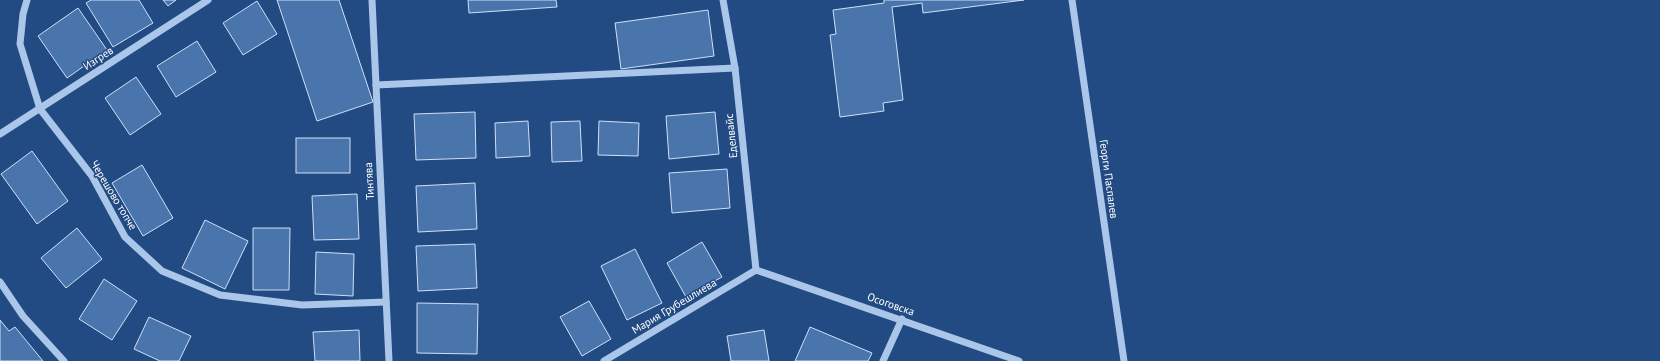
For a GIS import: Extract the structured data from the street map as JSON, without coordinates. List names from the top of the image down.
{
  "streets": {
    "street": [
      "Изгрев",
      "Еделвайс",
      "Георги Паспалев",
      "Тинтява",
      "Черешово топче",
      "Осоговска",
      "Мария Грубешлиева"
    ]
  },
  "crossings": [
    ["Изгрев", "Черешово топче"],
    ["Еделвайс", "Осоговска"],
    ["Еделвайс", "Мария Грубешлиева"],
    ["Тинтява", "Черешово топче"],
    ["Осоговска", "Мария Грубешлиева"]
  ]
}
